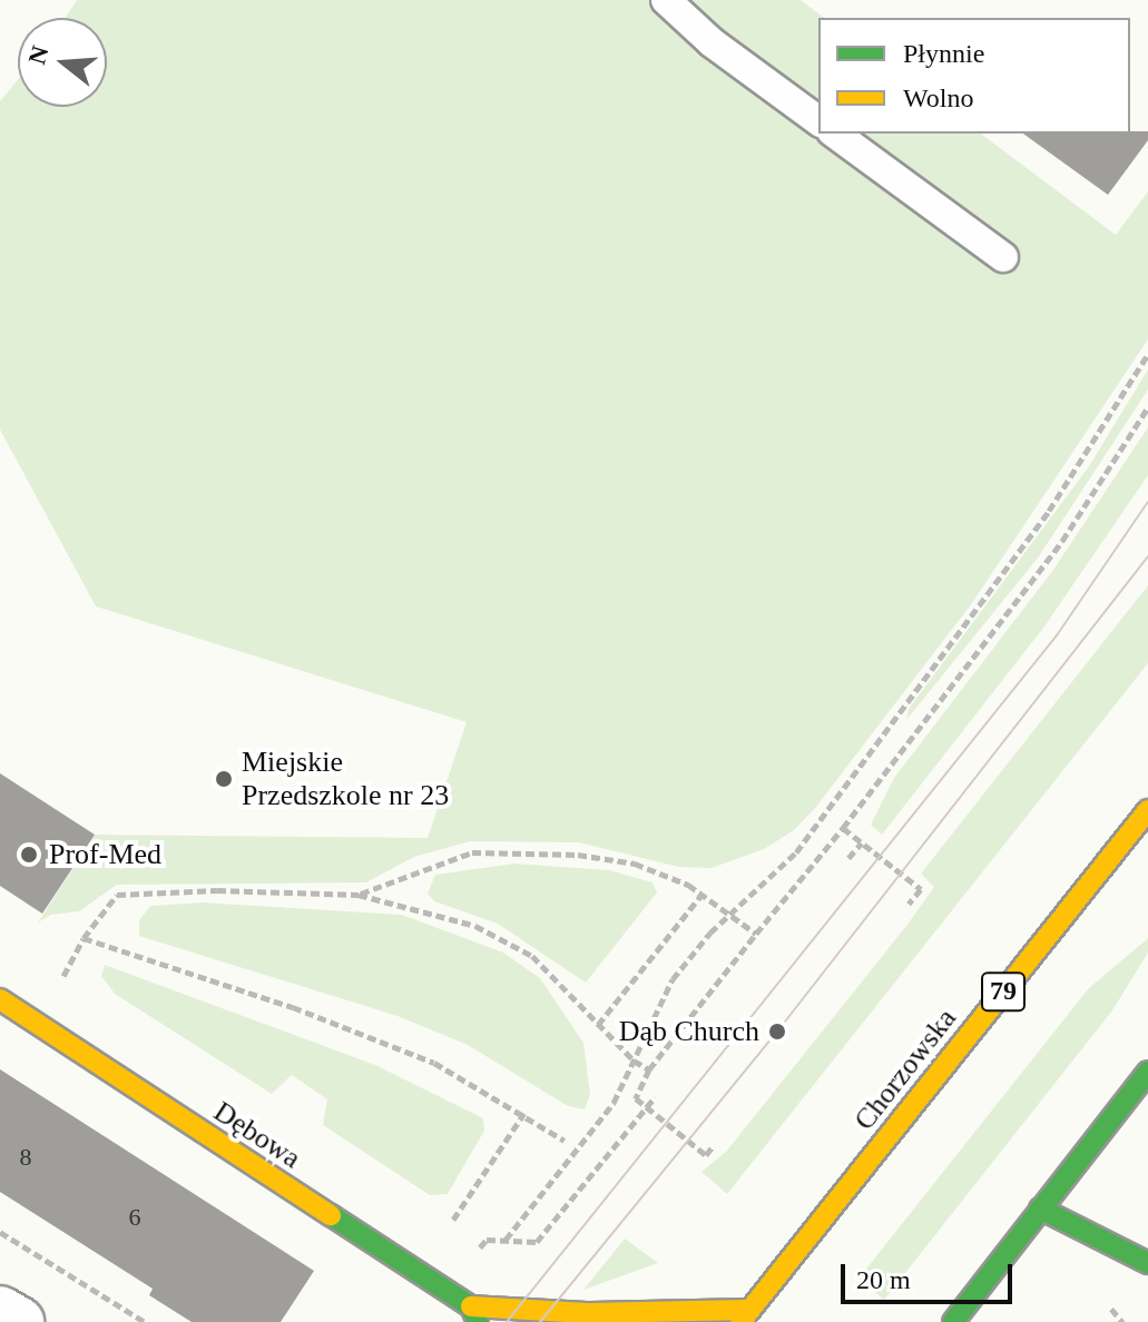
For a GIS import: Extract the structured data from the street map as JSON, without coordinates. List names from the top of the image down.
{
  "streets": {
    "main road": ["79", "Chorzowska", "Dębowa"]
  },
  "places": ["Miejskie Przedszkole nr 23", "Prof-Med", "Dąb Church"],
  "house_numbers": ["8", "6"],
  "legend": ["Płynnie", "Wolno"],
  "scale_bar": "20 m",
  "north": "left"
}
